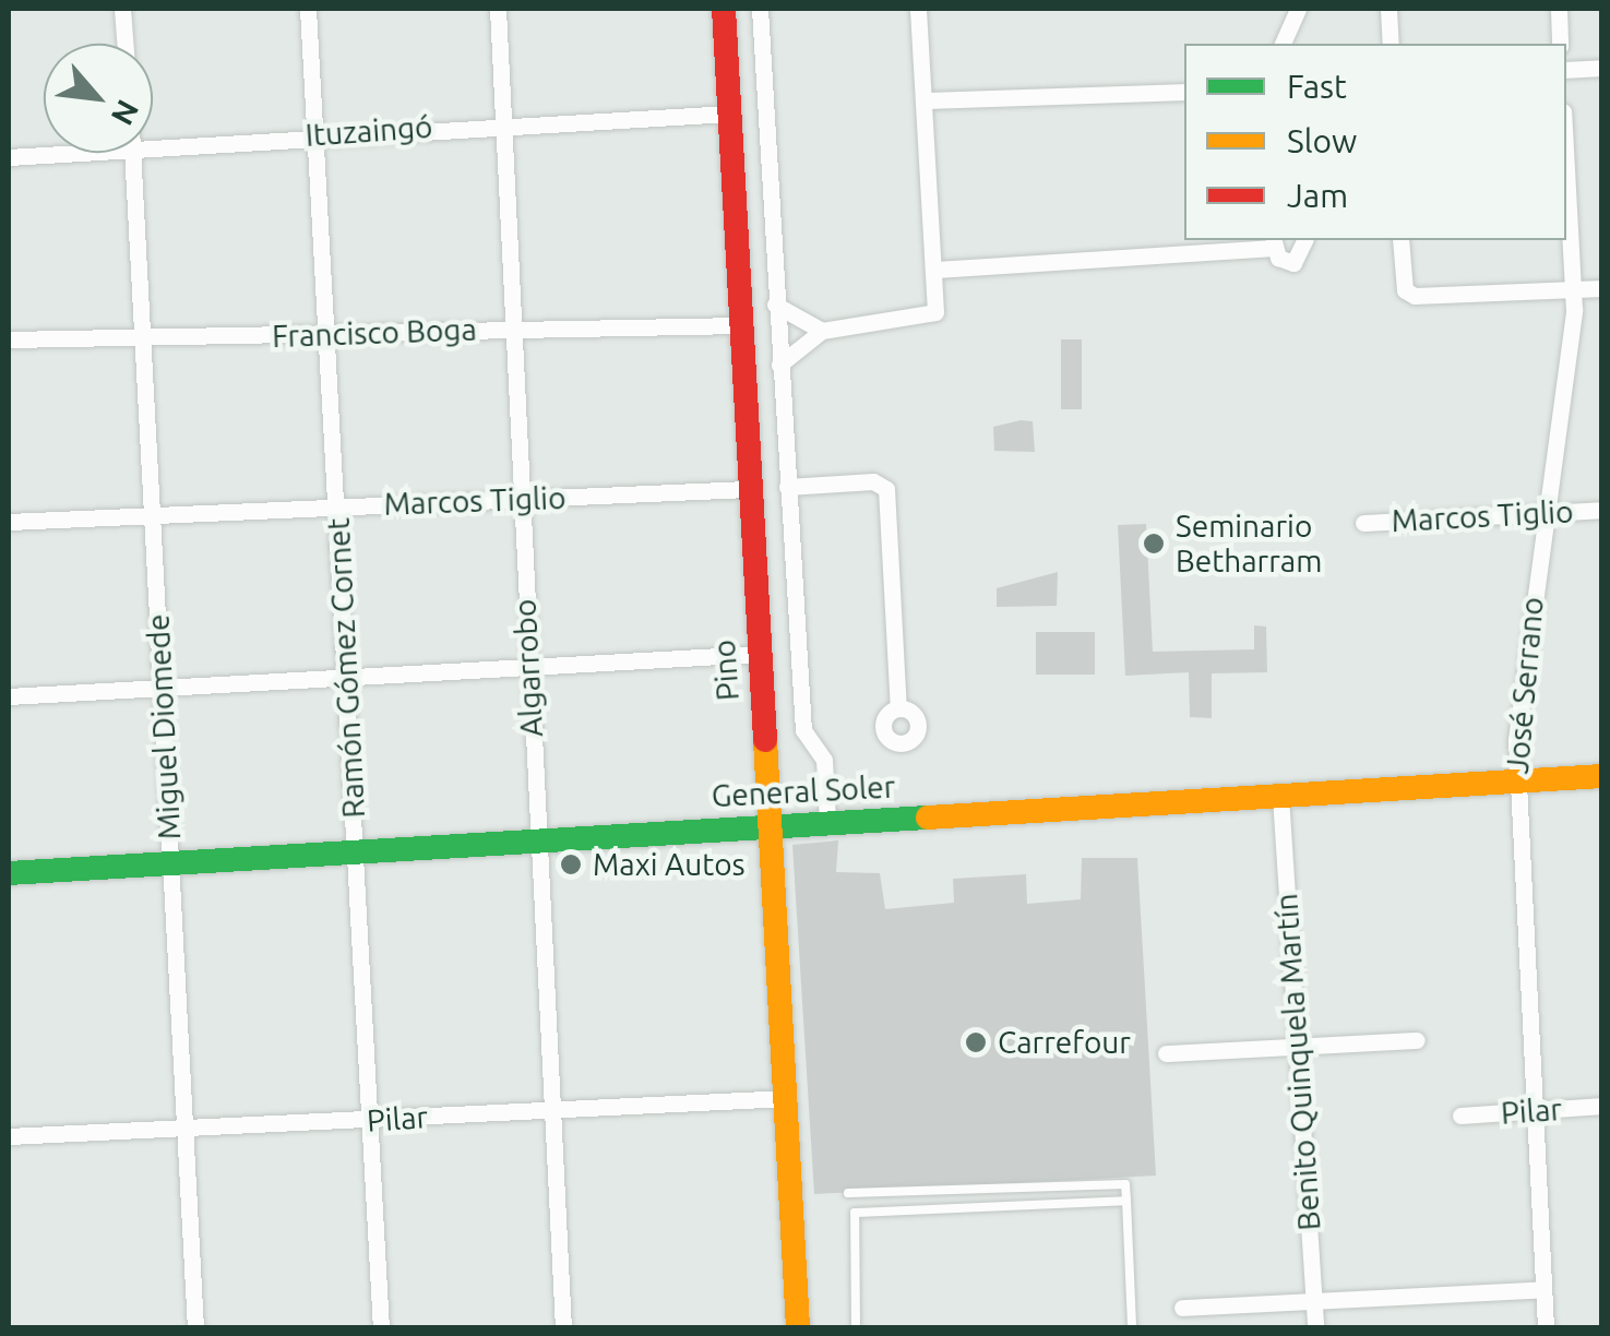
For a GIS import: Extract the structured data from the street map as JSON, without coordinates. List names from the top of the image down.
{
  "streets": {
    "street": [
      "Ituzaingó",
      "Francisco Boga",
      "Marcos Tiglio",
      "Ramón Gómez Cornet",
      "Algarrobo",
      "Pino",
      "José Serrano",
      "Miguel Diomede",
      "General Soler",
      "Benito Quinquela Martín",
      "Pilar"
    ]
  },
  "crossings": [
    ["Ituzaingó", "Ramón Gómez Cornet"],
    ["Ituzaingó", "Algarrobo"],
    ["Ituzaingó", "Pino"],
    ["Francisco Boga", "Ramón Gómez Cornet"],
    ["Francisco Boga", "Algarrobo"],
    ["Francisco Boga", "Pino"],
    ["Francisco Boga", "Miguel Diomede"],
    ["Marcos Tiglio", "Ramón Gómez Cornet"],
    ["Marcos Tiglio", "Algarrobo"],
    ["Marcos Tiglio", "Pino"],
    ["Marcos Tiglio", "José Serrano"],
    ["Marcos Tiglio", "Miguel Diomede"],
    ["Ramón Gómez Cornet", "General Soler"],
    ["Ramón Gómez Cornet", "Pilar"],
    ["Algarrobo", "General Soler"],
    ["Algarrobo", "Pilar"],
    ["Pino", "General Soler"],
    ["Pino", "Pilar"],
    ["José Serrano", "General Soler"],
    ["José Serrano", "Pilar"],
    ["Miguel Diomede", "General Soler"],
    ["Miguel Diomede", "Pilar"],
    ["General Soler", "Benito Quinquela Martín"]
  ],
  "places": ["Seminario Betharram", "Maxi Autos", "Carrefour"],
  "legend": ["Fast", "Slow", "Jam"],
  "north": "bottom right"
}
